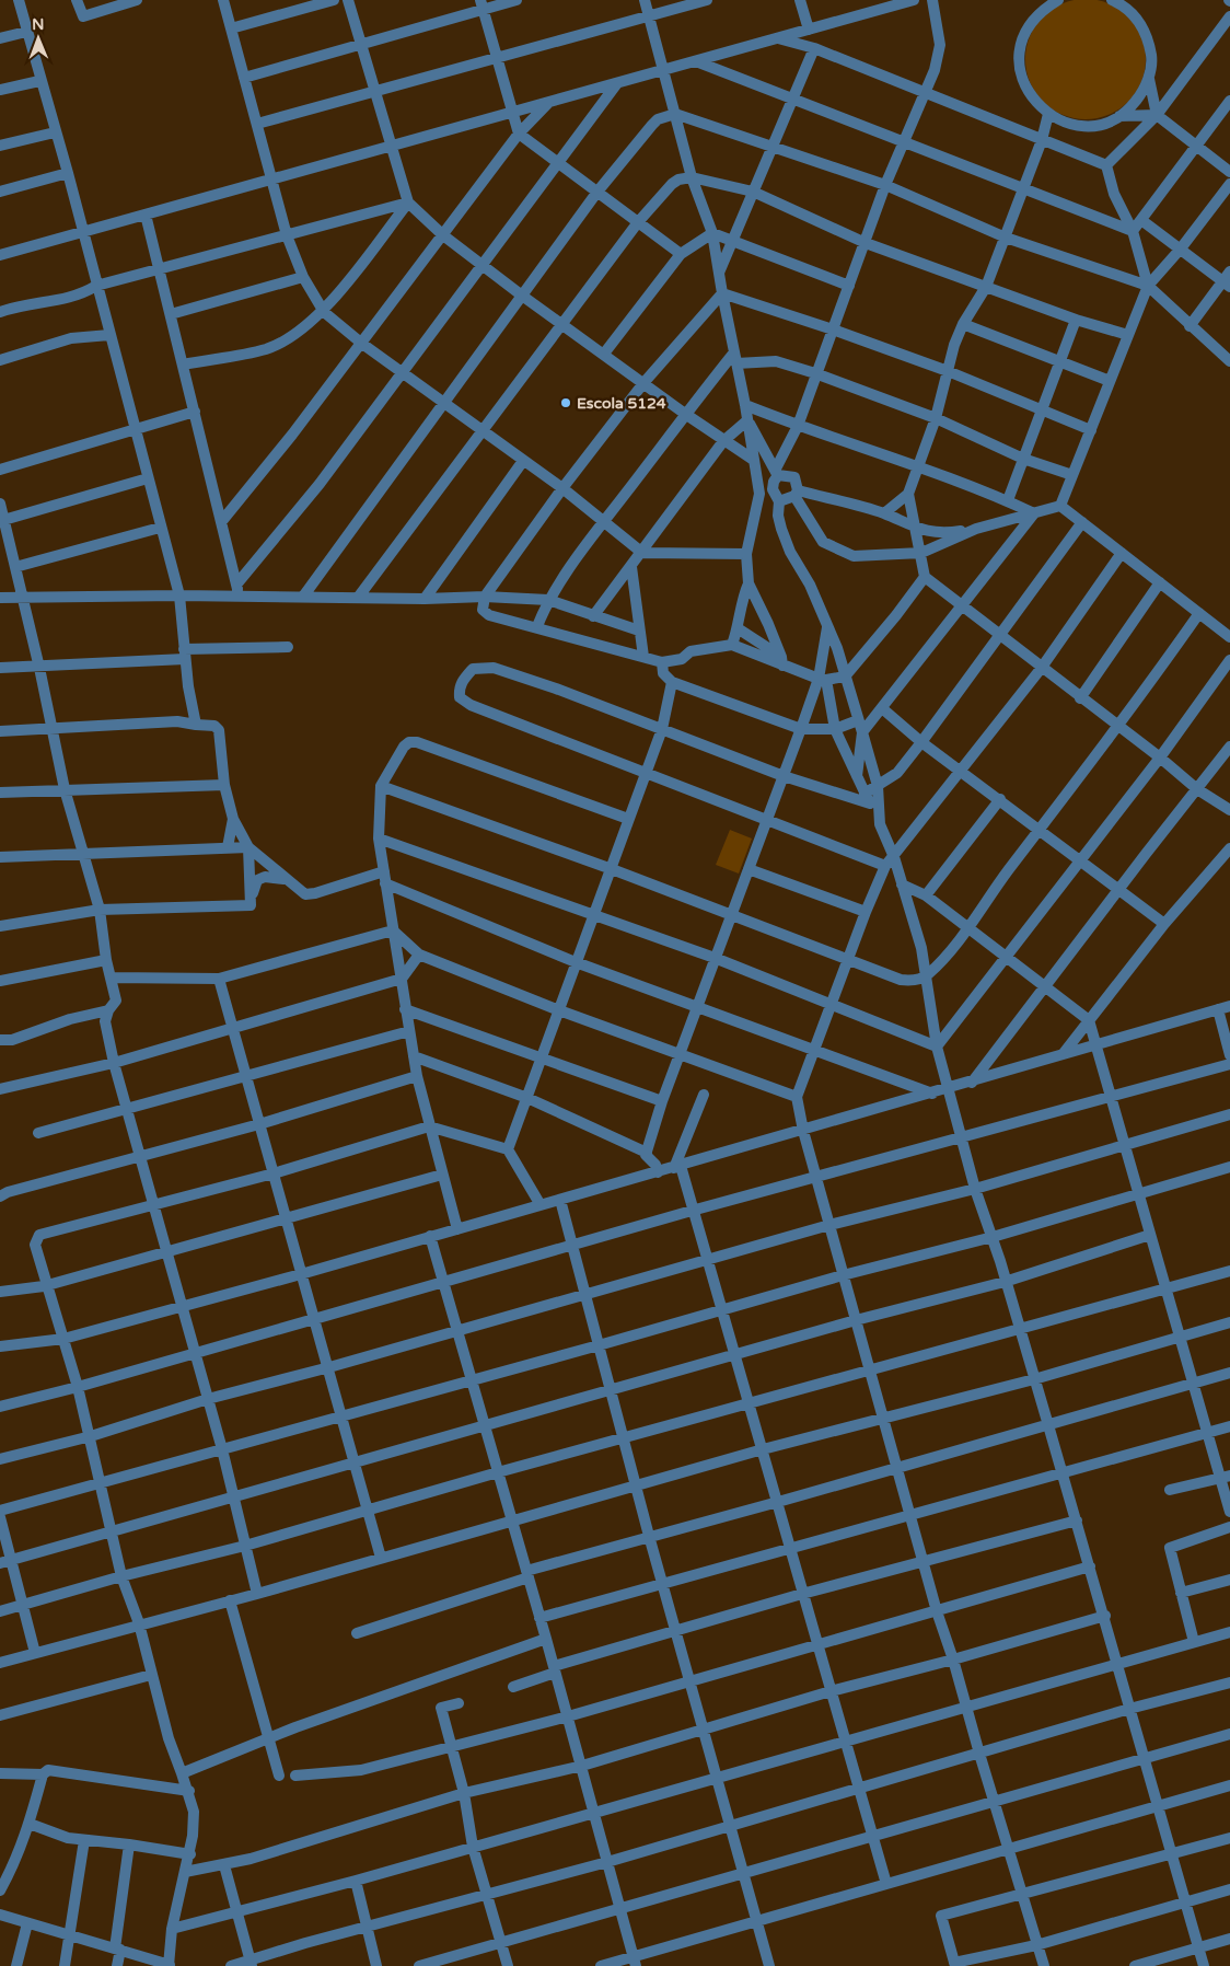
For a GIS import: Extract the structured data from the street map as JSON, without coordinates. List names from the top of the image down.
{
  "places": ["Escola 5124"],
  "north": "top"
}
